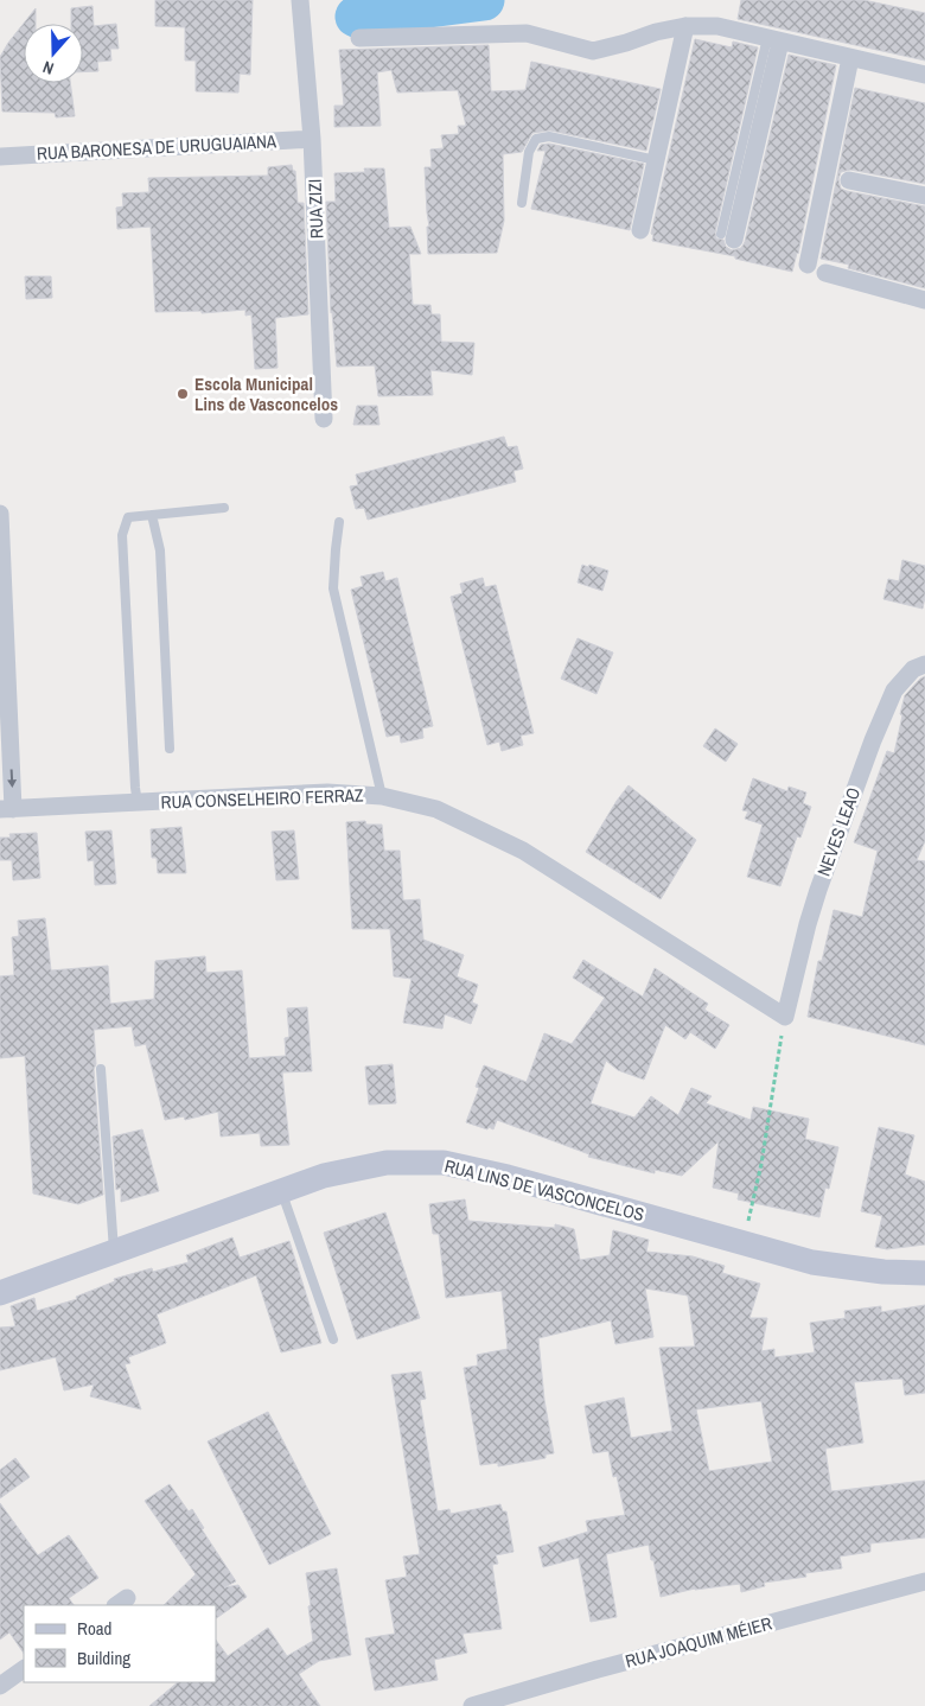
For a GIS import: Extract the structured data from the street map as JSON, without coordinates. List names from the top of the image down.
{
  "streets": {
    "street": [
      "RUA BARONESA DE URUGUAIANA",
      "RUA ZIZI",
      "RUA CONSELHEIRO FERRAZ",
      "NEVES LEAO",
      "RUA LINS DE VASCONCELOS",
      "RUA JOAQUIM MÉIER"
    ]
  },
  "crossings": [
    ["RUA BARONESA DE URUGUAIANA", "RUA ZIZI"],
    ["RUA CONSELHEIRO FERRAZ", "NEVES LEAO"]
  ],
  "places": ["Escola Municipal Lins de Vasconcelos"],
  "legend": ["Road", "Building"],
  "north": "bottom"
}
